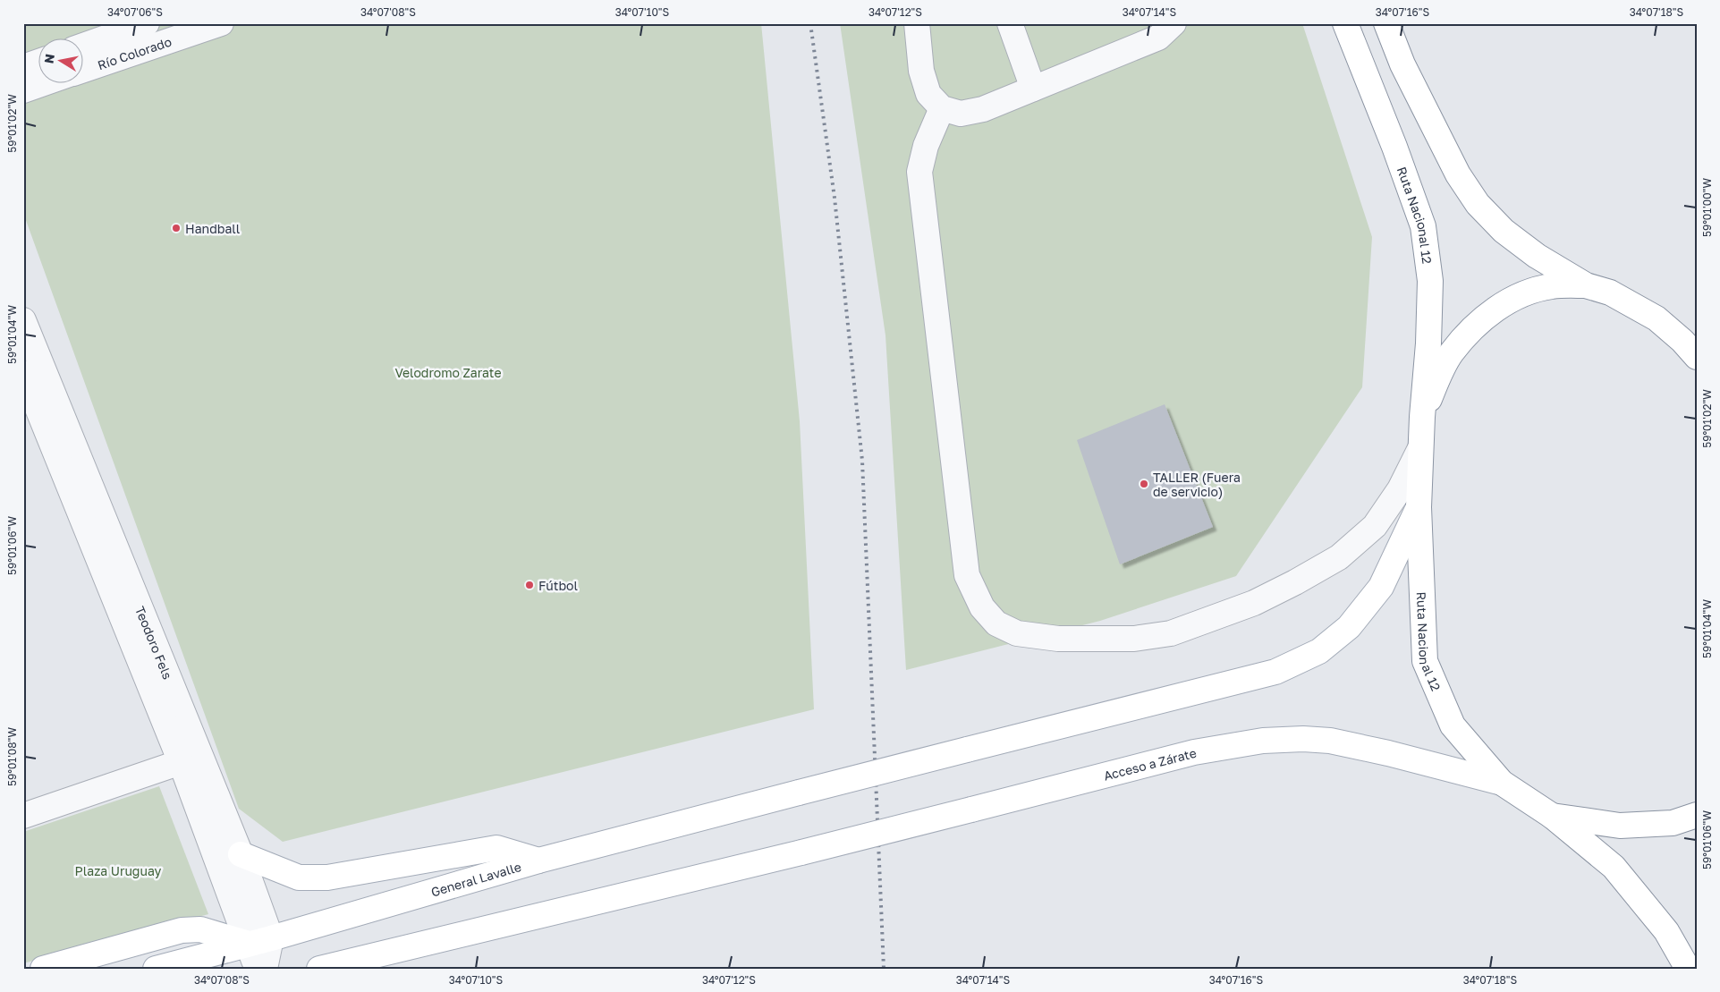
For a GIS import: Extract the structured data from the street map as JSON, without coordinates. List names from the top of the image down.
{
  "streets": {
    "main road": ["Ruta Nacional 12", "Acceso a Zárate", "General Lavalle"],
    "street": ["Río Colorado", "Teodoro Fels"]
  },
  "crossings": [
    ["Ruta Nacional 12", "Acceso a Zárate"],
    ["Ruta Nacional 12", "General Lavalle"],
    ["Teodoro Fels", "General Lavalle"]
  ],
  "parks": ["Velodromo Zarate", "Plaza Uruguay"],
  "places": ["Handball", "TALLER (Fuera de servicio)", "Fútbol"],
  "north": "left",
  "coordinates": [
    "34°07'06\"S",
    "34°07'08\"S",
    "34°07'10\"S",
    "34°07'12\"S",
    "34°07'14\"S",
    "34°07'16\"S",
    "34°07'18\"S",
    "59°01'02\"W",
    "59°01'00\"W",
    "59°01'04\"W",
    "59°01'06\"W",
    "59°01'08\"W"
  ]
}
